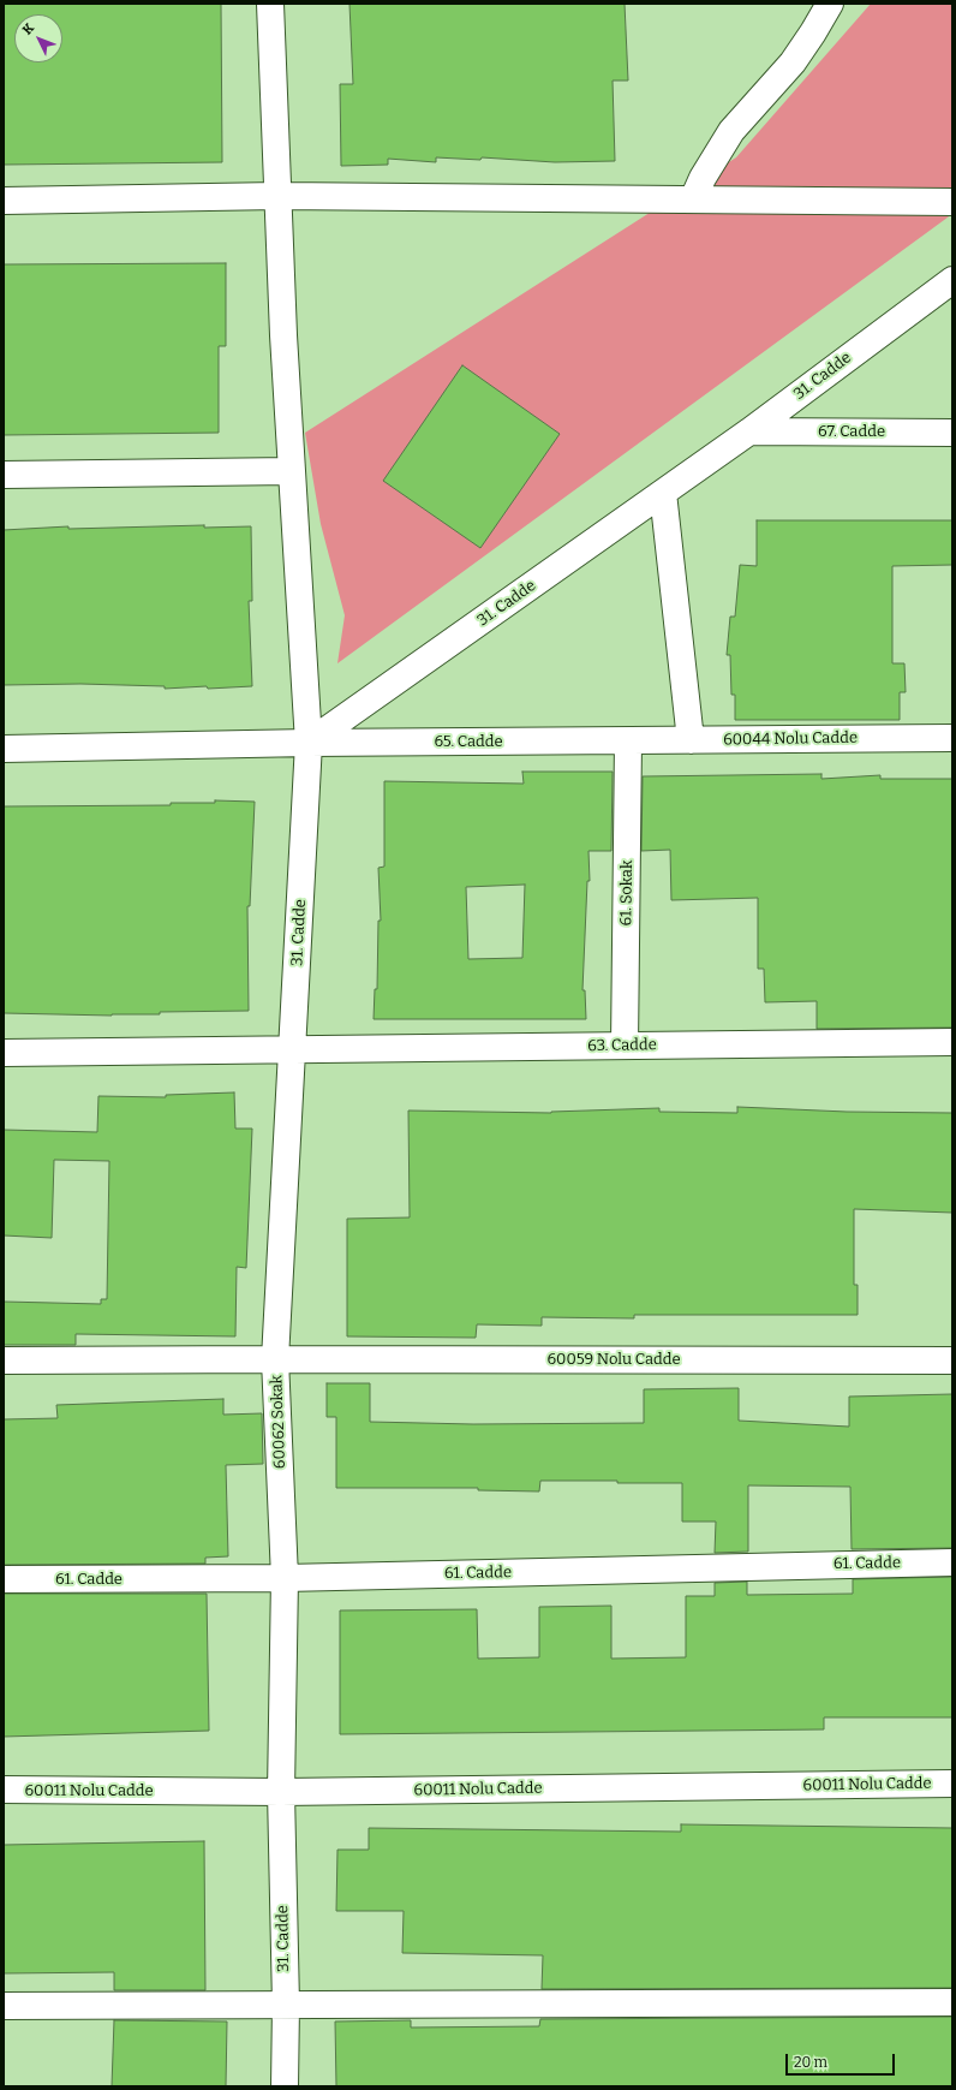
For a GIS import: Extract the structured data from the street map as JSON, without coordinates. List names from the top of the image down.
{
  "streets": {
    "street": [
      "31. Cadde",
      "67. Cadde",
      "60044 Nolu Cadde",
      "65. Cadde",
      "61. Sokak",
      "63. Cadde",
      "60059 Nolu Cadde",
      "60062 Sokak",
      "61. Cadde",
      "60011 Nolu Cadde"
    ]
  },
  "crossings": [
    ["31. Cadde", "67. Cadde"],
    ["31. Cadde", "65. Cadde"],
    ["31. Cadde", "63. Cadde"],
    ["31. Cadde", "60062 Sokak"],
    ["31. Cadde", "60011 Nolu Cadde"],
    ["60044 Nolu Cadde", "65. Cadde"],
    ["60044 Nolu Cadde", "61. Sokak"],
    ["65. Cadde", "61. Sokak"],
    ["61. Sokak", "63. Cadde"],
    ["63. Cadde", "60062 Sokak"],
    ["60059 Nolu Cadde", "60062 Sokak"],
    ["60062 Sokak", "61. Cadde"],
    ["60062 Sokak", "60011 Nolu Cadde"]
  ],
  "scale_bar": "20 m",
  "north": "top left"
}
